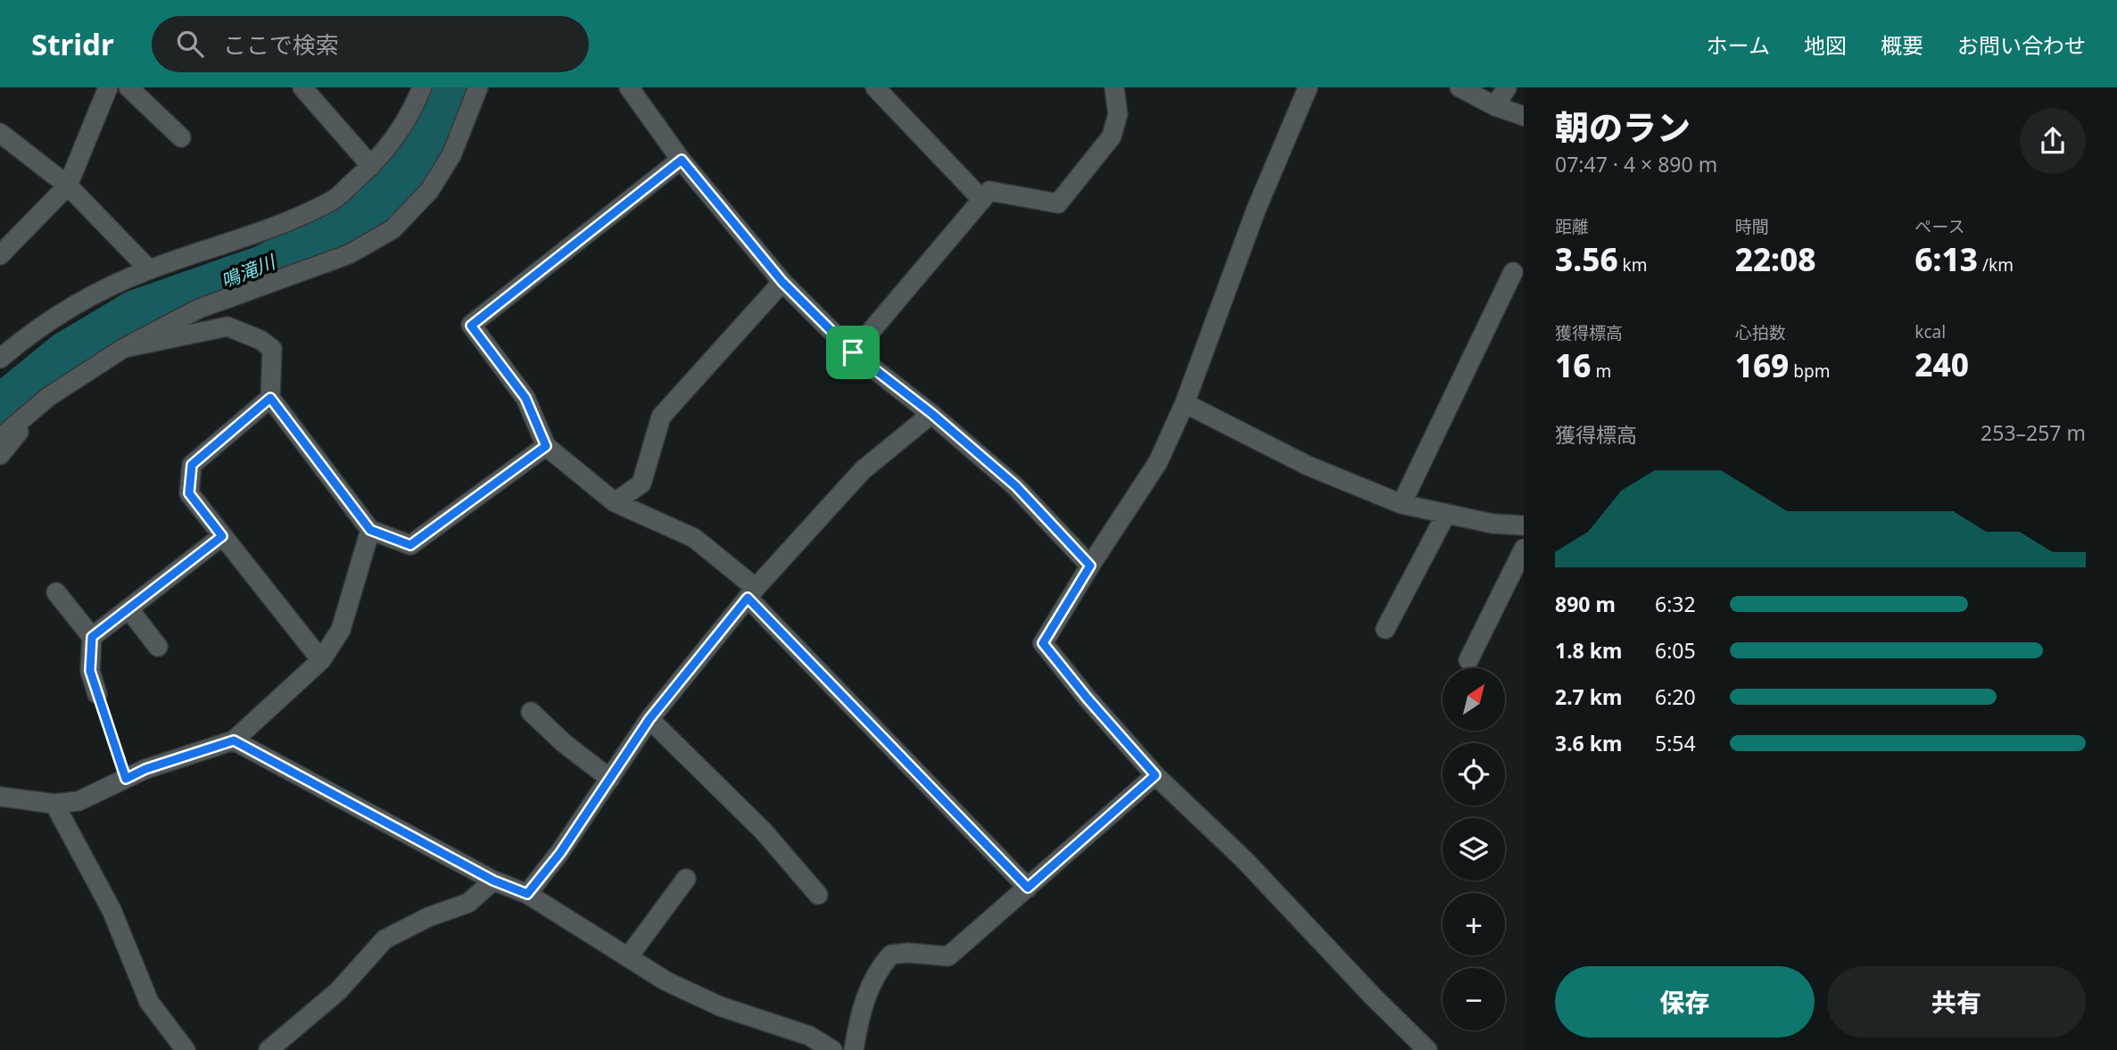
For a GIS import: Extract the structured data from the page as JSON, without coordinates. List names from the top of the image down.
{
  "water": ["鳴滝川"],
  "north": "top right",
  "page": {
    "header": "Stridr",
    "search": "ここで検索",
    "nav": [
      "ホーム",
      "地図",
      "概要",
      "お問い合わせ"
    ],
    "heading": ["朝のラン", "07:47 · 4 × 890 m"],
    "stats": [
      ["距離", "3.56 km"],
      ["時間", "22:08"],
      ["ペース", "6:13 /km"],
      ["獲得標高", "16 m"],
      ["心拍数", "169 bpm"],
      ["kcal", "240"]
    ],
    "chart": ["獲得標高", "253–257 m"],
    "list": [
      {
        "name": "890 m",
        "note": "6:32"
      },
      {
        "name": "1.8 km",
        "note": "6:05"
      },
      {
        "name": "2.7 km",
        "note": "6:20"
      },
      {
        "name": "3.6 km",
        "note": "5:54"
      }
    ],
    "map_buttons": ["+", "−"],
    "buttons": ["保存", "共有"]
  }
}
